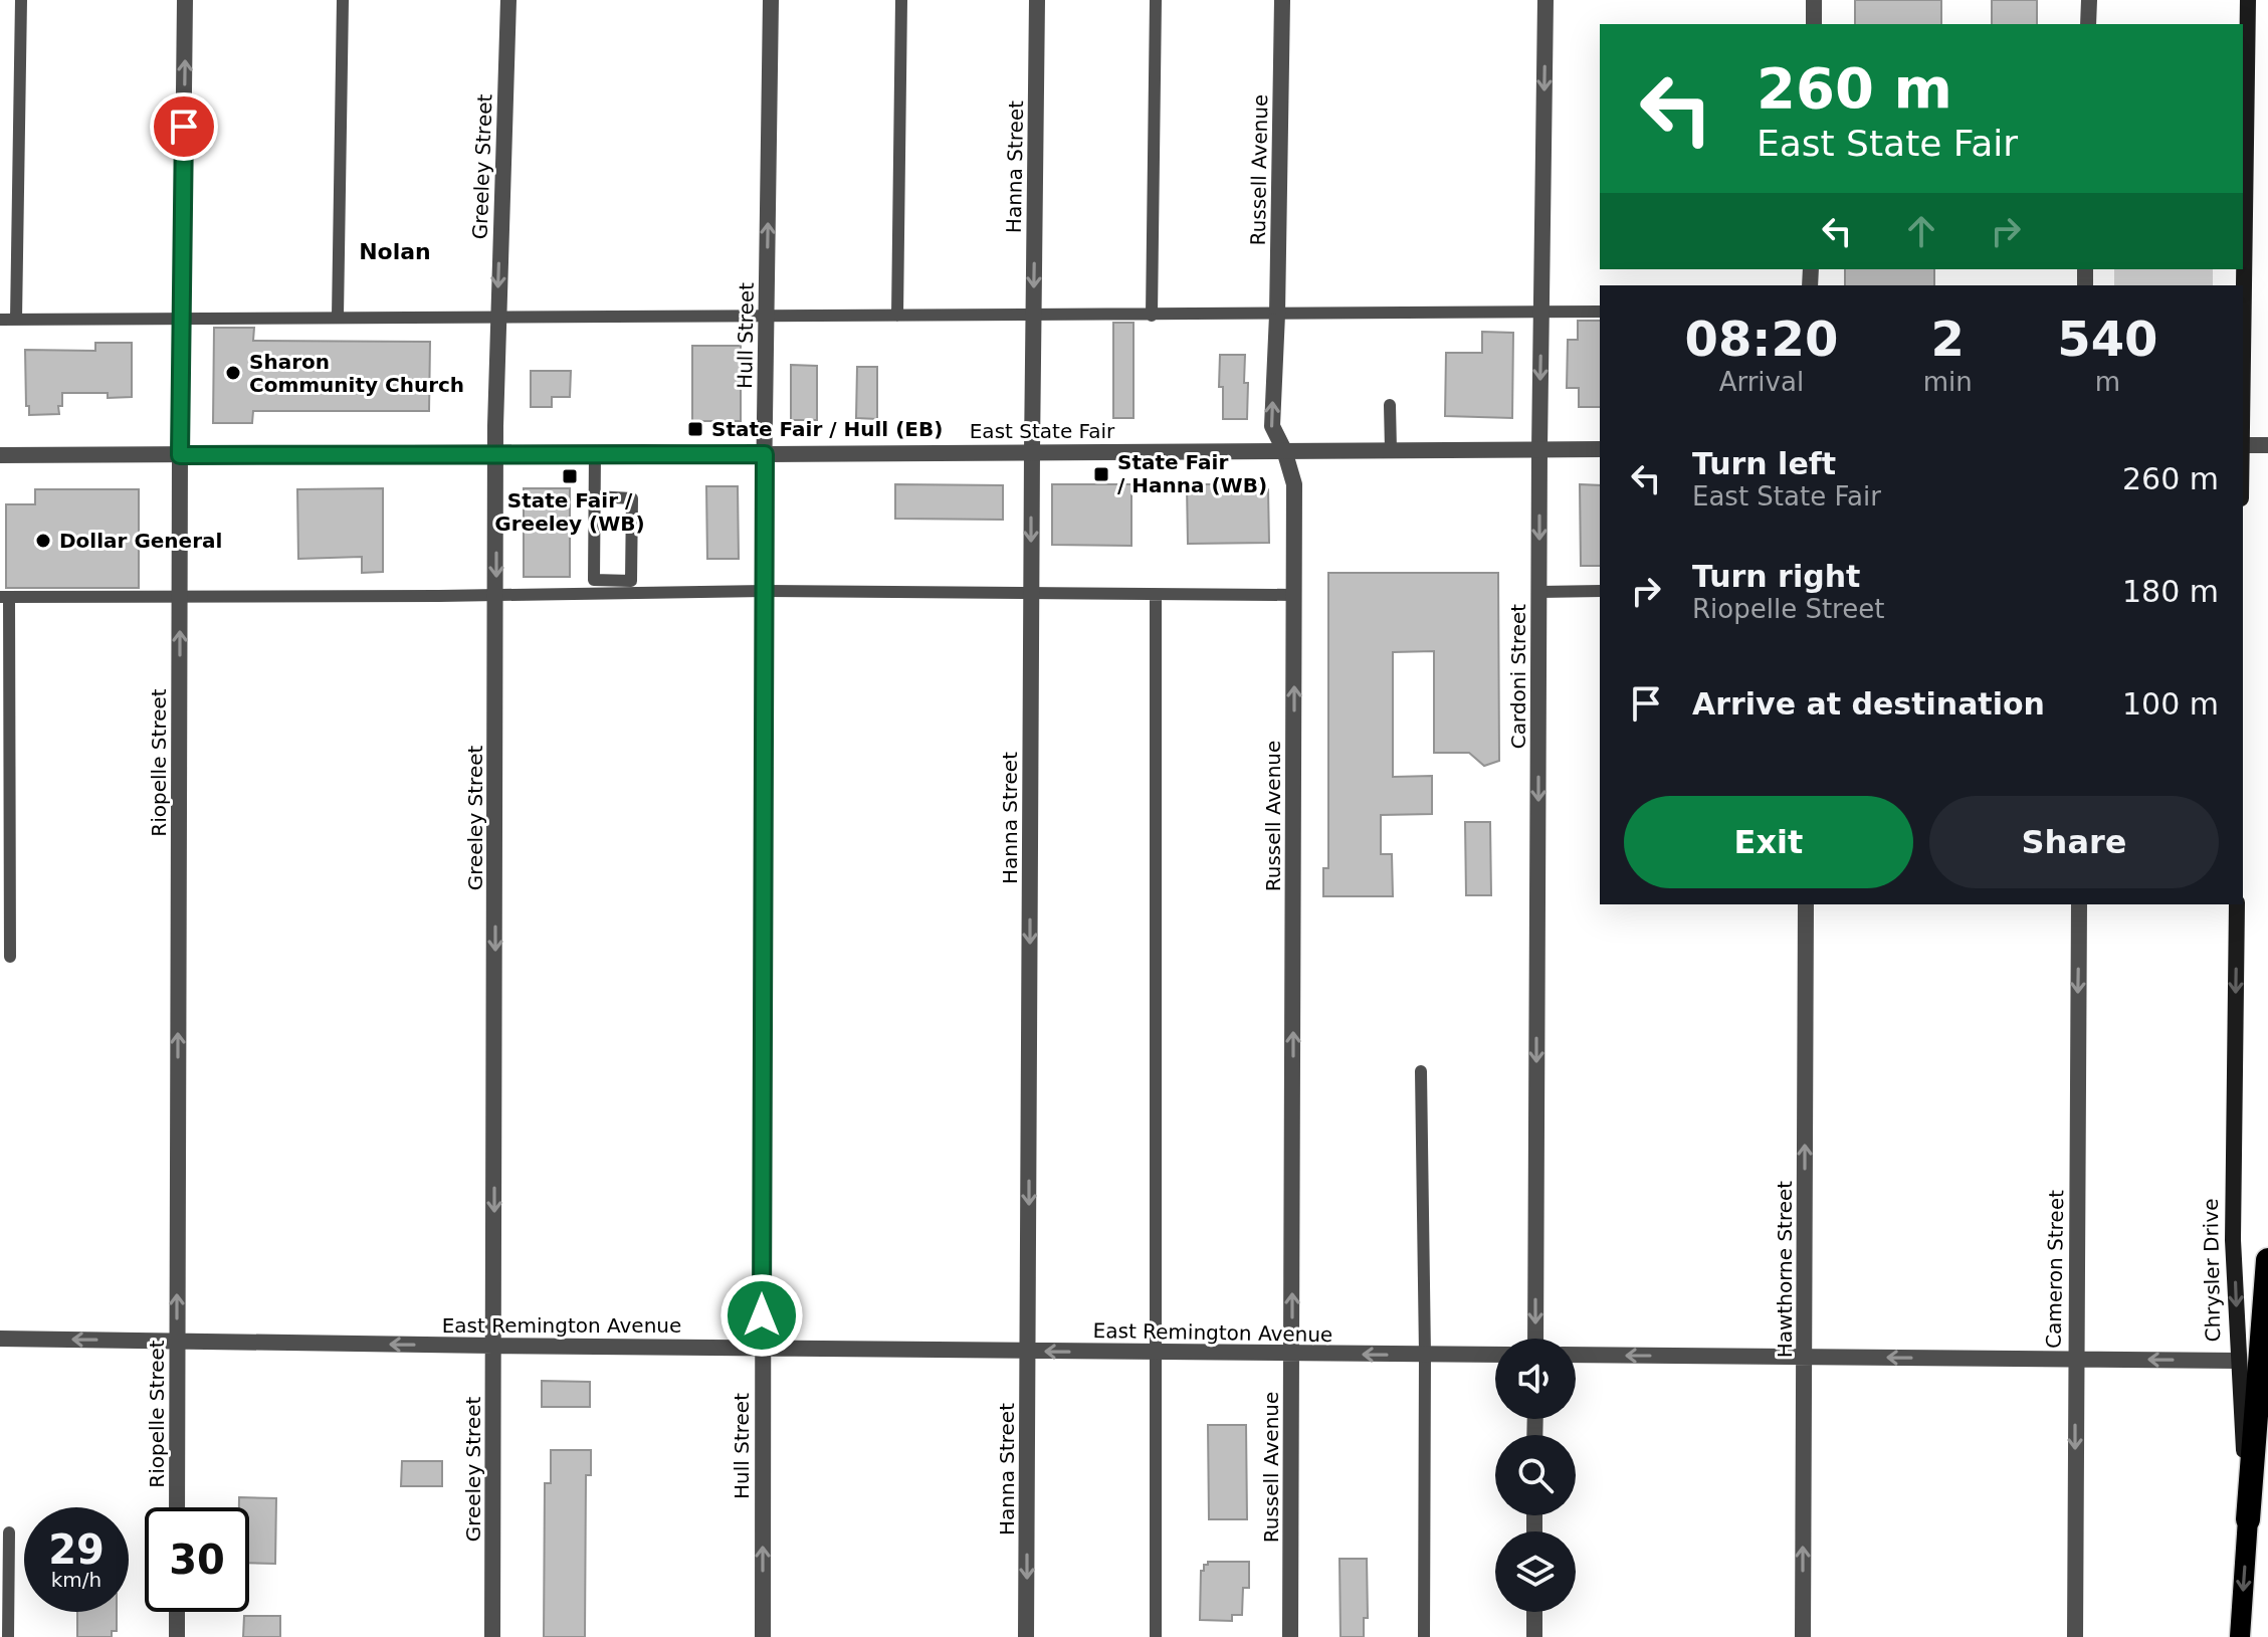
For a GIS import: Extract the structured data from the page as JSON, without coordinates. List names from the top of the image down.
{
  "streets": {
    "main road": ["Chrysler Drive"],
    "street": [
      "Greeley Street",
      "Hanna Street",
      "Russell Avenue",
      "Hull Street",
      "East State Fair",
      "Cardoni Street",
      "Riopelle Street",
      "Hawthorne Street",
      "Cameron Street",
      "East Remington Avenue"
    ]
  },
  "crossings": [
    ["Greeley Street", "East State Fair"],
    ["Greeley Street", "East Remington Avenue"],
    ["Hanna Street", "East State Fair"],
    ["Hanna Street", "East Remington Avenue"],
    ["Russell Avenue", "East State Fair"],
    ["Russell Avenue", "East Remington Avenue"],
    ["Hull Street", "East State Fair"],
    ["Hull Street", "East Remington Avenue"],
    ["East State Fair", "Cardoni Street"],
    ["East State Fair", "Riopelle Street"],
    ["Riopelle Street", "East Remington Avenue"]
  ],
  "one_way": [
    "Greeley Street",
    "Hanna Street",
    "Russell Avenue",
    "Hull Street",
    "Cardoni Street",
    "Riopelle Street",
    "Hawthorne Street",
    "Cameron Street",
    "Chrysler Drive",
    "East Remington Avenue"
  ],
  "districts": ["Nolan"],
  "places": {
    "other": ["Sharon Community Church", "Dollar General"],
    "transit": ["State Fair / Hull (EB)", "State Fair / Hanna (WB)", "State Fair / Greeley (WB)"]
  },
  "page": {
    "turn": ["260 m", "East State Fair"],
    "eta": [
      "08:20",
      "Arrival",
      "2",
      "min",
      "540",
      "m"
    ],
    "list": [
      {
        "name": "Turn left",
        "note": "East State Fair",
        "value": "260 m"
      },
      {
        "name": "Turn right",
        "note": "Riopelle Street",
        "value": "180 m"
      },
      {
        "name": "Arrive at destination",
        "value": "100 m"
      }
    ],
    "buttons": ["Exit", "Share"],
    "speed": "29 km/h",
    "limit": "30"
  }
}
